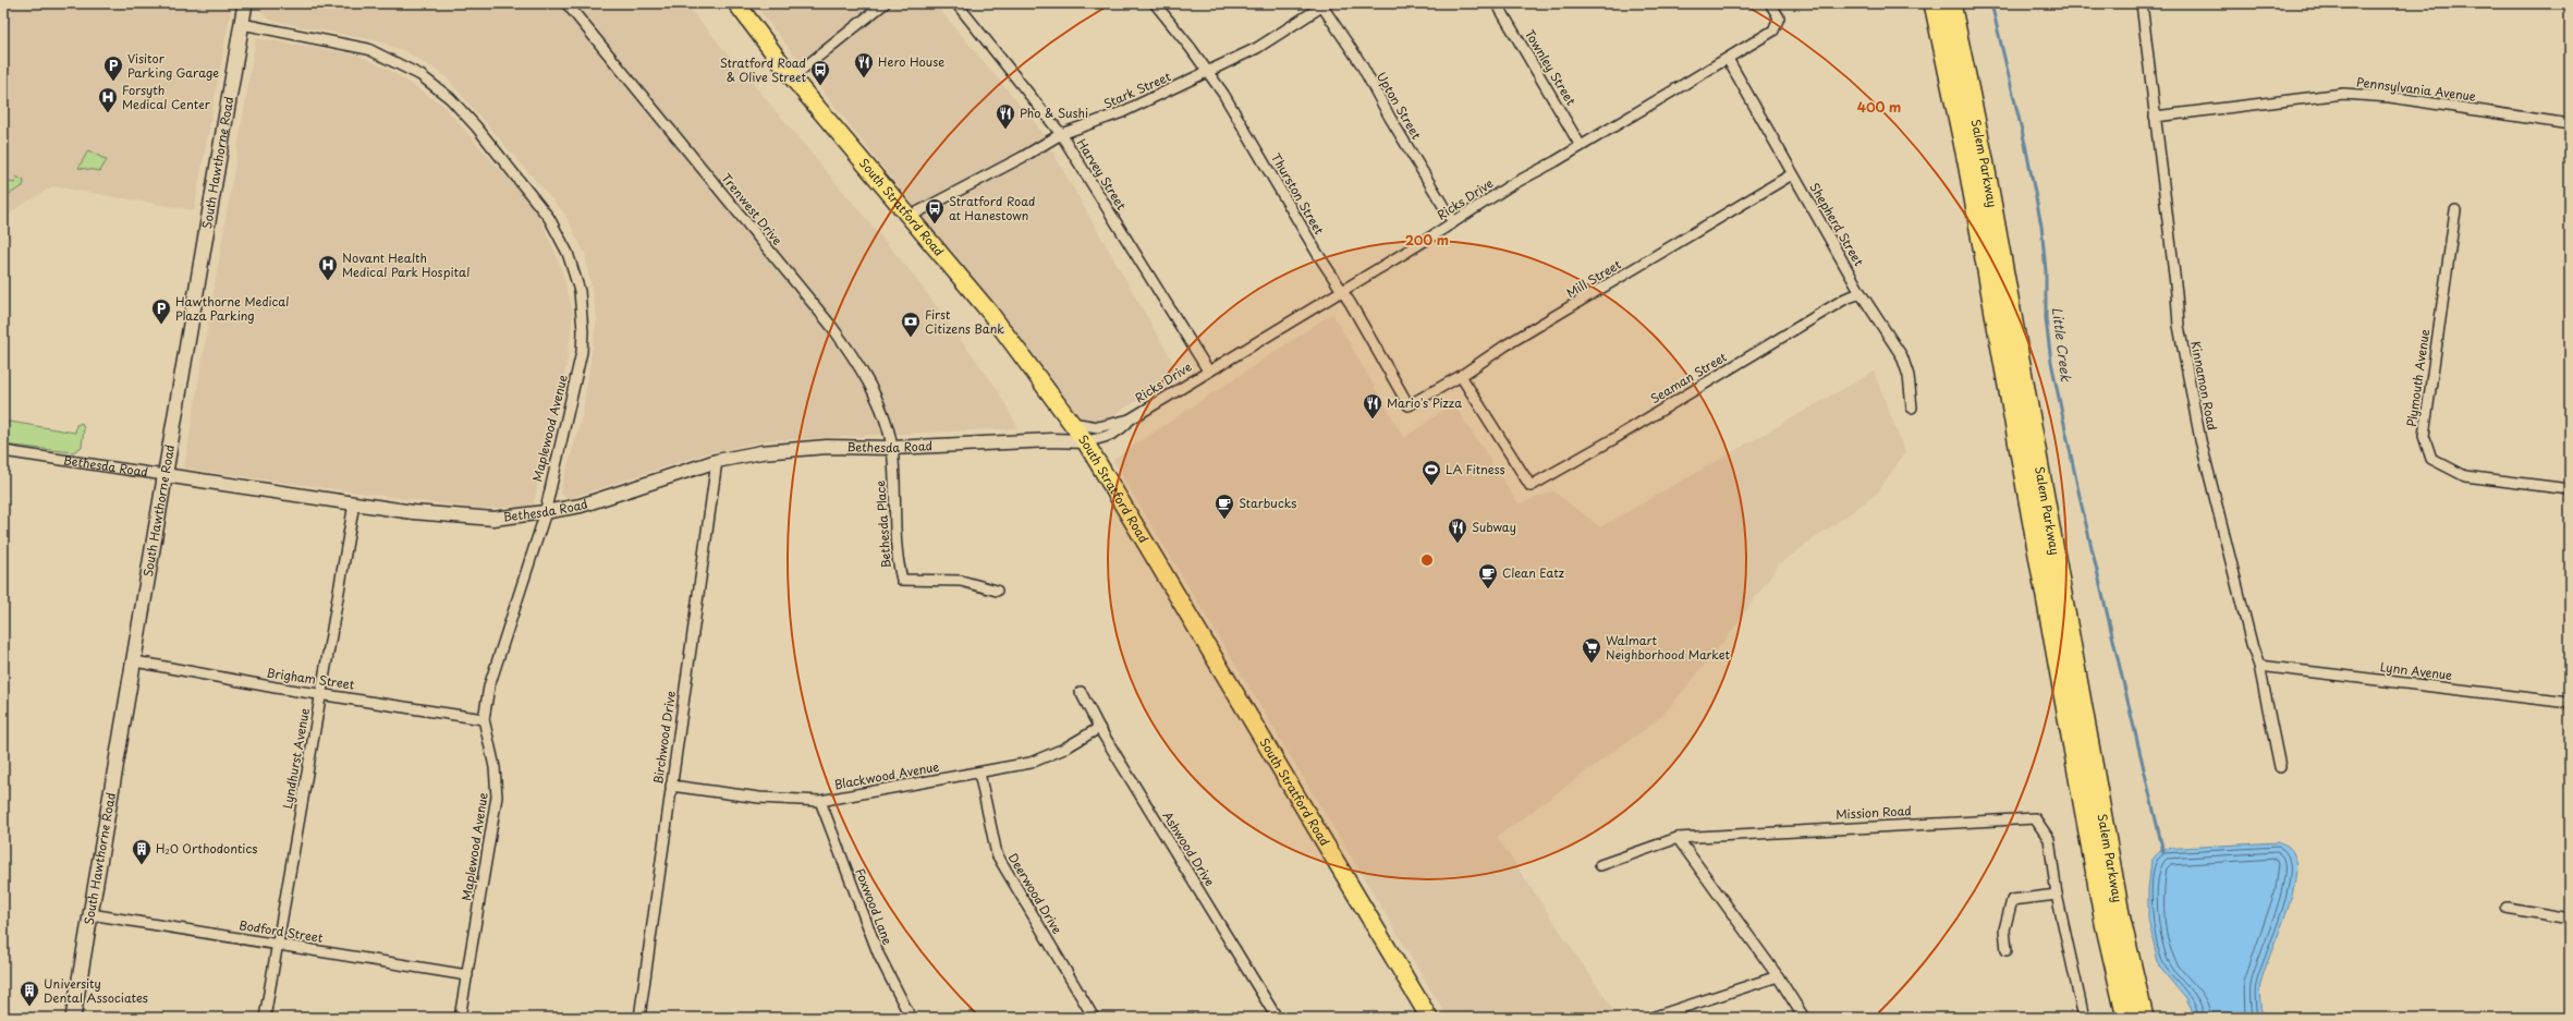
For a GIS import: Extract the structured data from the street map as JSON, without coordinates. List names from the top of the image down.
{
  "streets": {
    "highway": ["Salem Parkway"],
    "main road": ["South Hawthorne Road", "South Stratford Road"],
    "street": [
      "Townley Street",
      "Pennsylvania Avenue",
      "Stark Street",
      "Upton Street",
      "Harvey Street",
      "Thurston Street",
      "Ricks Drive",
      "Trenwest Drive",
      "Shepherd Street",
      "Mill Street",
      "Seaman Street",
      "Plymouth Avenue",
      "Kinnamon Road",
      "Maplewood Avenue",
      "Bethesda Road",
      "Bethesda Place",
      "Lynn Avenue",
      "Brigham Street",
      "Birchwood Drive",
      "Lyndhurst Avenue",
      "Blackwood Avenue",
      "Mission Road",
      "Ashwood Drive",
      "Deerwood Drive",
      "Foxwood Lane",
      "Bodford Street"
    ]
  },
  "crossings": [
    ["Townley Street", "Ricks Drive"],
    ["Pennsylvania Avenue", "Kinnamon Road"],
    ["Stark Street", "Upton Street"],
    ["Stark Street", "Harvey Street"],
    ["Stark Street", "Thurston Street"],
    ["Stark Street", "South Stratford Road"],
    ["Upton Street", "Ricks Drive"],
    ["South Hawthorne Road", "Maplewood Avenue"],
    ["South Hawthorne Road", "Bethesda Road"],
    ["South Hawthorne Road", "Brigham Street"],
    ["South Hawthorne Road", "Bodford Street"],
    ["Harvey Street", "Ricks Drive"],
    ["Thurston Street", "Ricks Drive"],
    ["Thurston Street", "Mill Street"],
    ["Ricks Drive", "South Stratford Road"],
    ["Ricks Drive", "Shepherd Street"],
    ["Ricks Drive", "Bethesda Road"],
    ["South Stratford Road", "Bethesda Road"],
    ["Trenwest Drive", "Bethesda Road"],
    ["Trenwest Drive", "Bethesda Place"],
    ["Shepherd Street", "Mill Street"],
    ["Shepherd Street", "Seaman Street"],
    ["Mill Street", "Seaman Street"],
    ["Kinnamon Road", "Lynn Avenue"],
    ["Maplewood Avenue", "Bethesda Road"],
    ["Maplewood Avenue", "Brigham Street"],
    ["Maplewood Avenue", "Bodford Street"],
    ["Bethesda Road", "Bethesda Place"],
    ["Bethesda Road", "Birchwood Drive"],
    ["Bethesda Road", "Lyndhurst Avenue"],
    ["Brigham Street", "Lyndhurst Avenue"],
    ["Birchwood Drive", "Blackwood Avenue"],
    ["Lyndhurst Avenue", "Bodford Street"],
    ["Blackwood Avenue", "Ashwood Drive"],
    ["Blackwood Avenue", "Deerwood Drive"],
    ["Blackwood Avenue", "Foxwood Lane"]
  ],
  "water": ["Little Creek"],
  "places": {
    "restaurant": [
      "Hero House",
      "Pho & Sushi",
      "Mario's Pizza",
      "Subway"
    ],
    "parking": ["Visitor Parking Garage", "Hawthorne Medical Plaza Parking"],
    "bus stop": ["Stratford Road & Olive Street", "Stratford Road at Hanestown"],
    "hospital": ["Forsyth Medical Center", "Novant Health Medical Park Hospital"],
    "bank": ["First Citizens Bank"],
    "sports": ["LA Fitness"],
    "cafe": ["Starbucks", "Clean Eatz"],
    "supermarket": ["Walmart Neighborhood Market"],
    "building": ["H₂O Orthodontics", "University Dental Associates"]
  },
  "rings": ["400 m", "200 m"]
}
